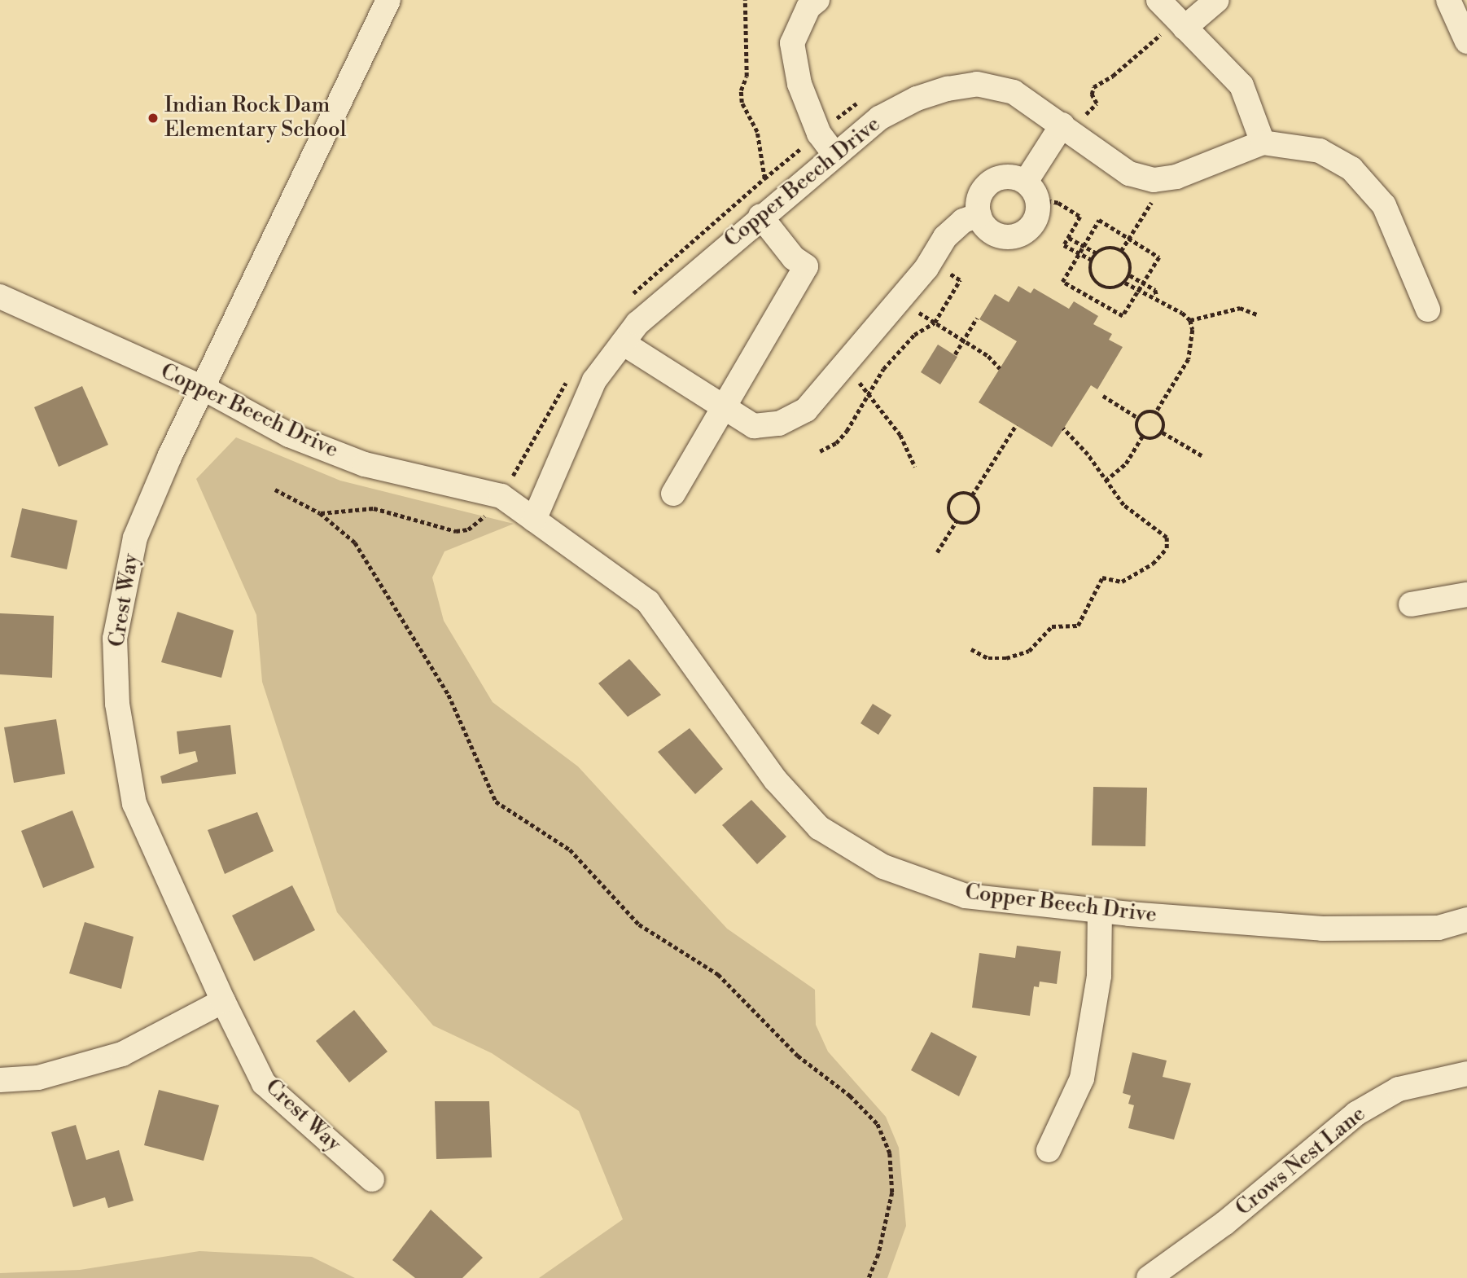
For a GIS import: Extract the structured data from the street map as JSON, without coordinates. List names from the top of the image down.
{
  "streets": {
    "street": ["Copper Beech Drive", "Crest Way", "Crows Nest Lane"]
  },
  "crossings": [
    ["Copper Beech Drive", "Crest Way"]
  ],
  "places": ["Indian Rock Dam Elementary School"]
}
